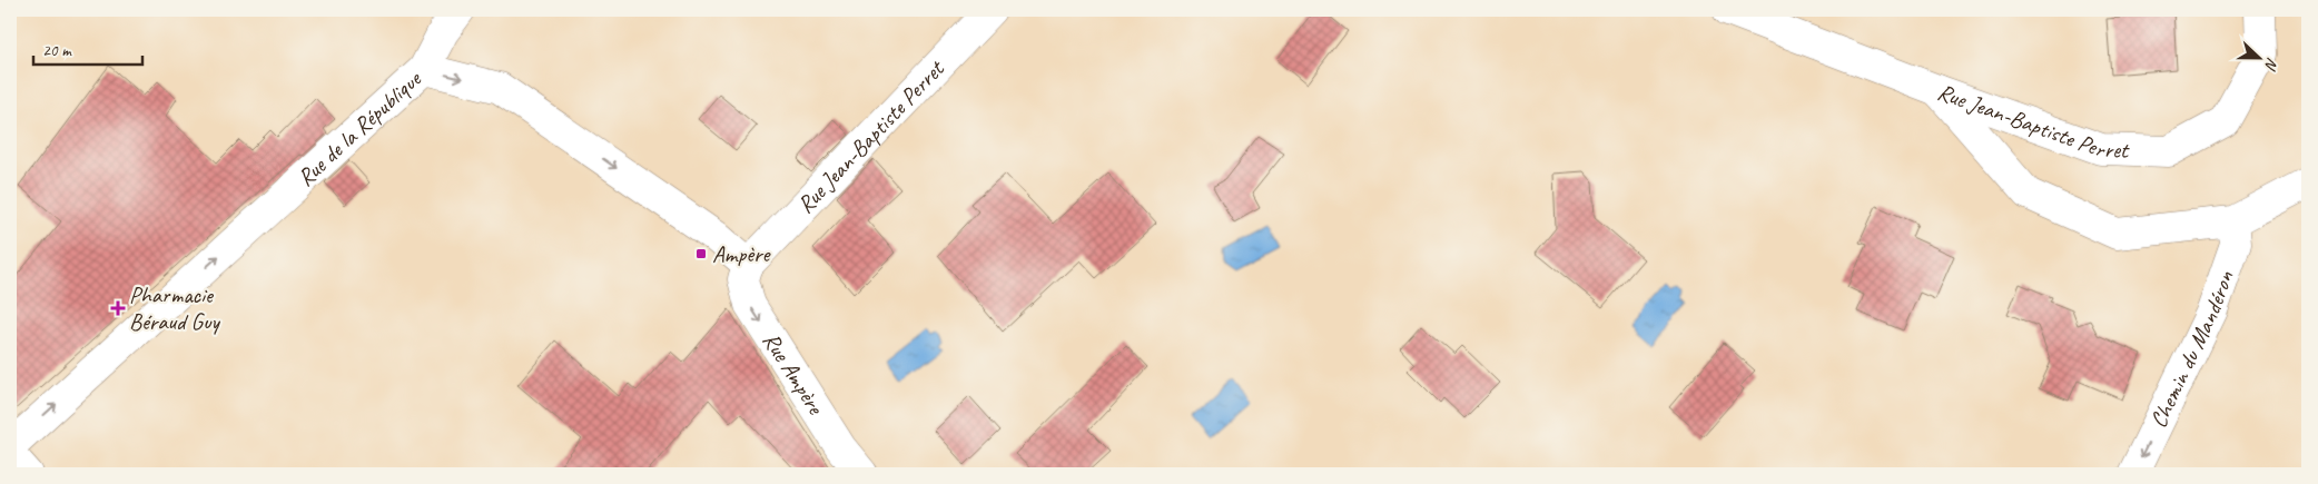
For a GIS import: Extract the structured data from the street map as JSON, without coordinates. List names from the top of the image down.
{
  "streets": {
    "street": [
      "Rue Jean-Baptiste Perret",
      "Rue de la République",
      "Chemin du Mandéron",
      "Rue Ampère"
    ]
  },
  "crossings": [
    ["Rue Jean-Baptiste Perret", "Rue de la République"],
    ["Rue Jean-Baptiste Perret", "Rue Ampère"],
    ["Rue de la République", "Rue Ampère"]
  ],
  "one_way": ["Rue de la République", "Chemin du Mandéron", "Rue Ampère"],
  "places": {
    "transit": ["Ampère"],
    "health": ["Pharmacie Béraud Guy"]
  },
  "scale_bar": "20 m",
  "north": "right"
}
